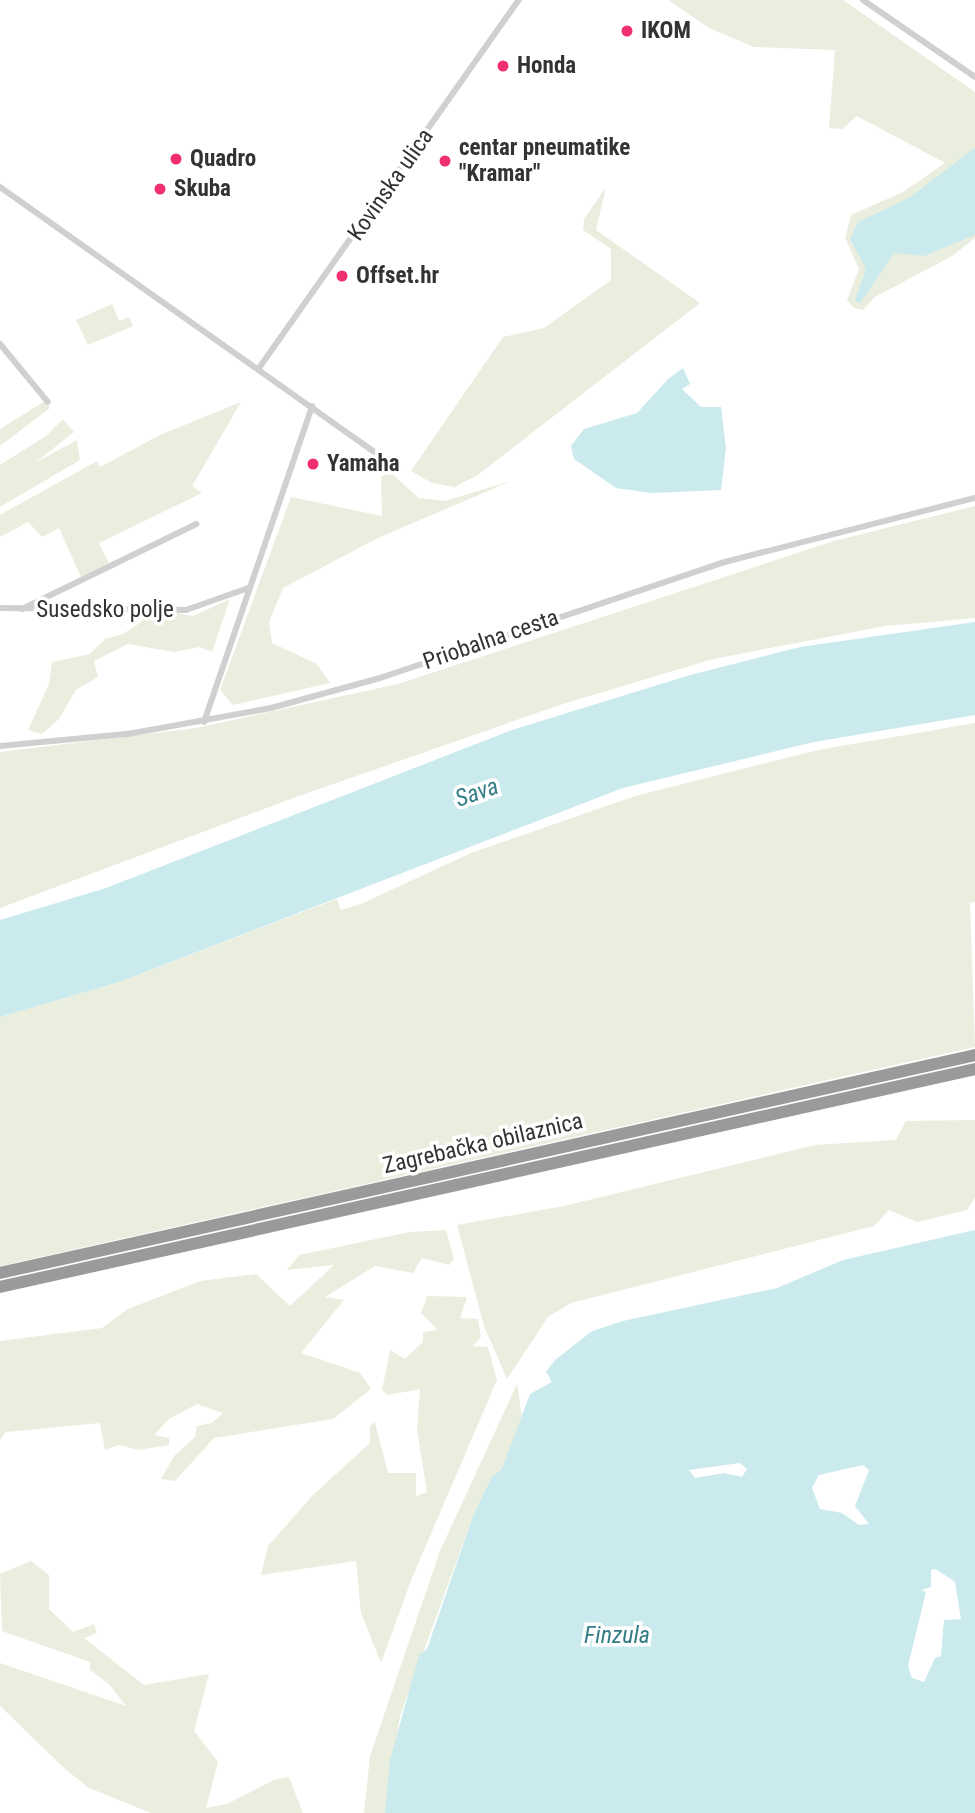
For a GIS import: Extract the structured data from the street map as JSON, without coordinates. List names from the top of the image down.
{
  "streets": {
    "highway": ["Zagrebačka obilaznica"],
    "street": ["Kovinska ulica", "Susedsko polje", "Priobalna cesta"]
  },
  "water": ["Sava", "Finzula"],
  "places": [
    "IKOM",
    "Honda",
    "Quadro",
    "centar pneumatike \"Kramar\"",
    "Skuba",
    "Offset.hr",
    "Yamaha"
  ]
}
